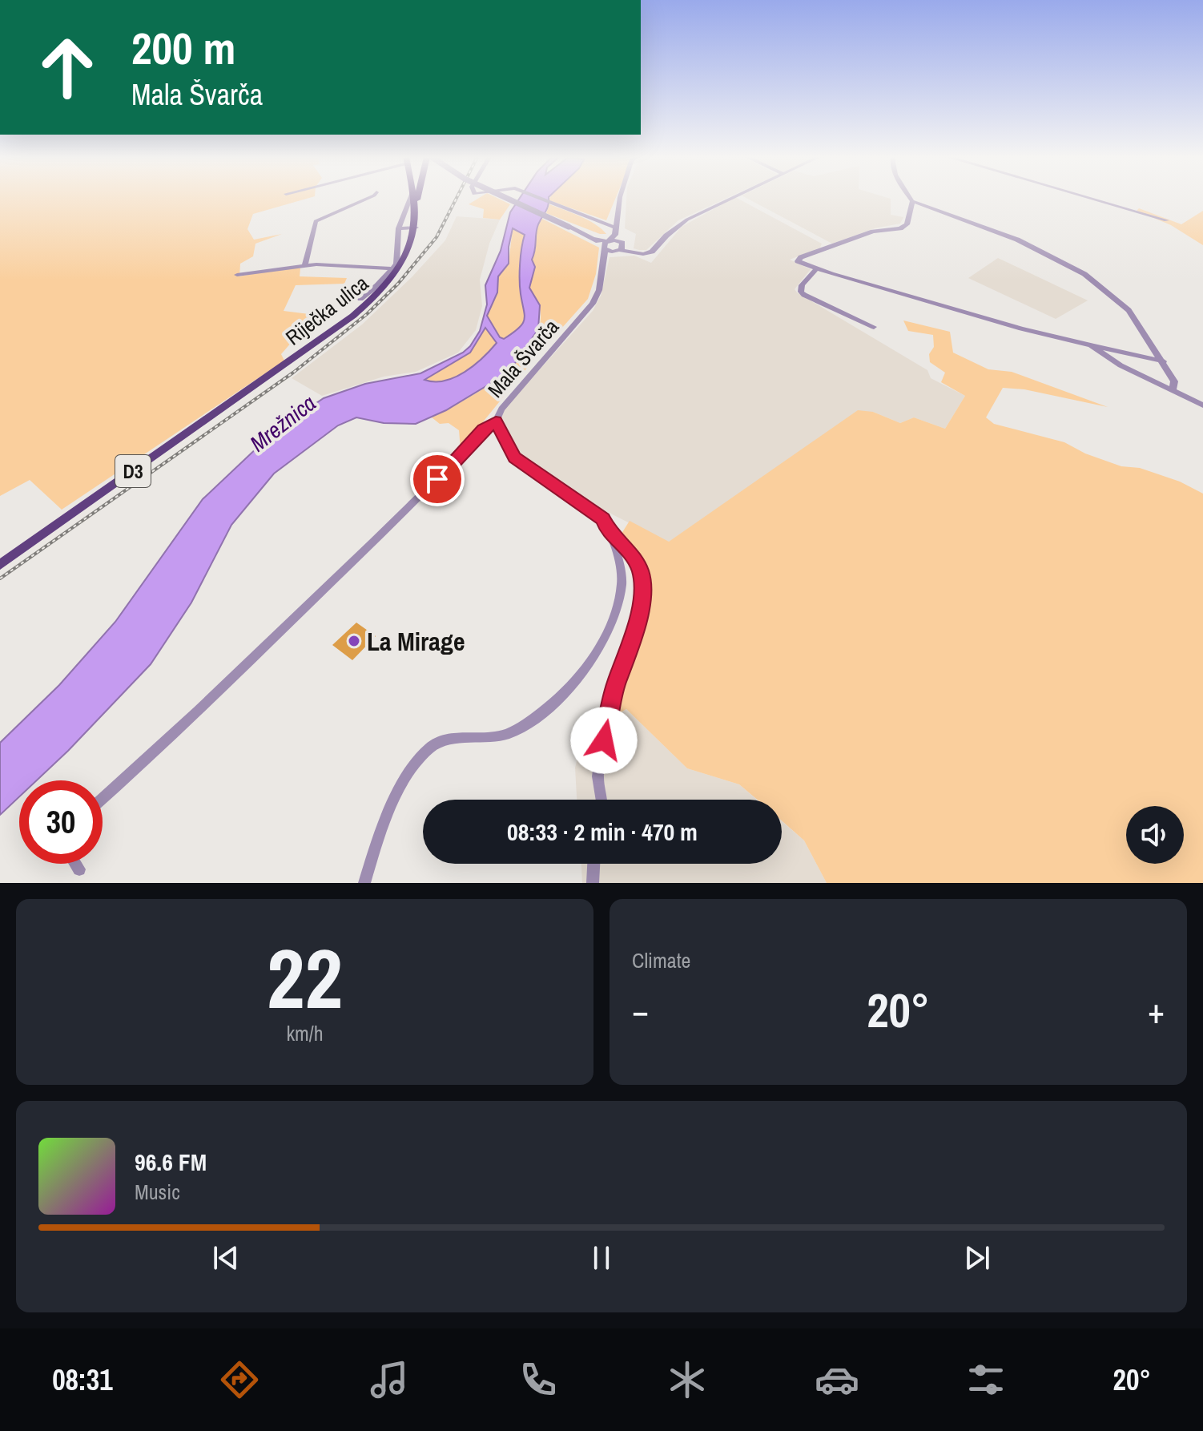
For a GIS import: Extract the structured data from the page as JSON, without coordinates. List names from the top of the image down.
{
  "streets": {
    "main road": ["Riječka ulica", "D3"],
    "street": ["Mala Švarča"]
  },
  "water": ["Mrežnica"],
  "places": ["La Mirage"],
  "page": {
    "turn": ["200 m", "Mala Švarča"],
    "limit": "30",
    "trip": "08:33 · 2 min · 470 m",
    "tile": [
      ["22", "km/h"],
      "Climate"
    ],
    "heat": ["−", "20°", "+"],
    "song": ["96.6 FM", "Music"],
    "tabs": ["08:31", "20°"]
  }
}
